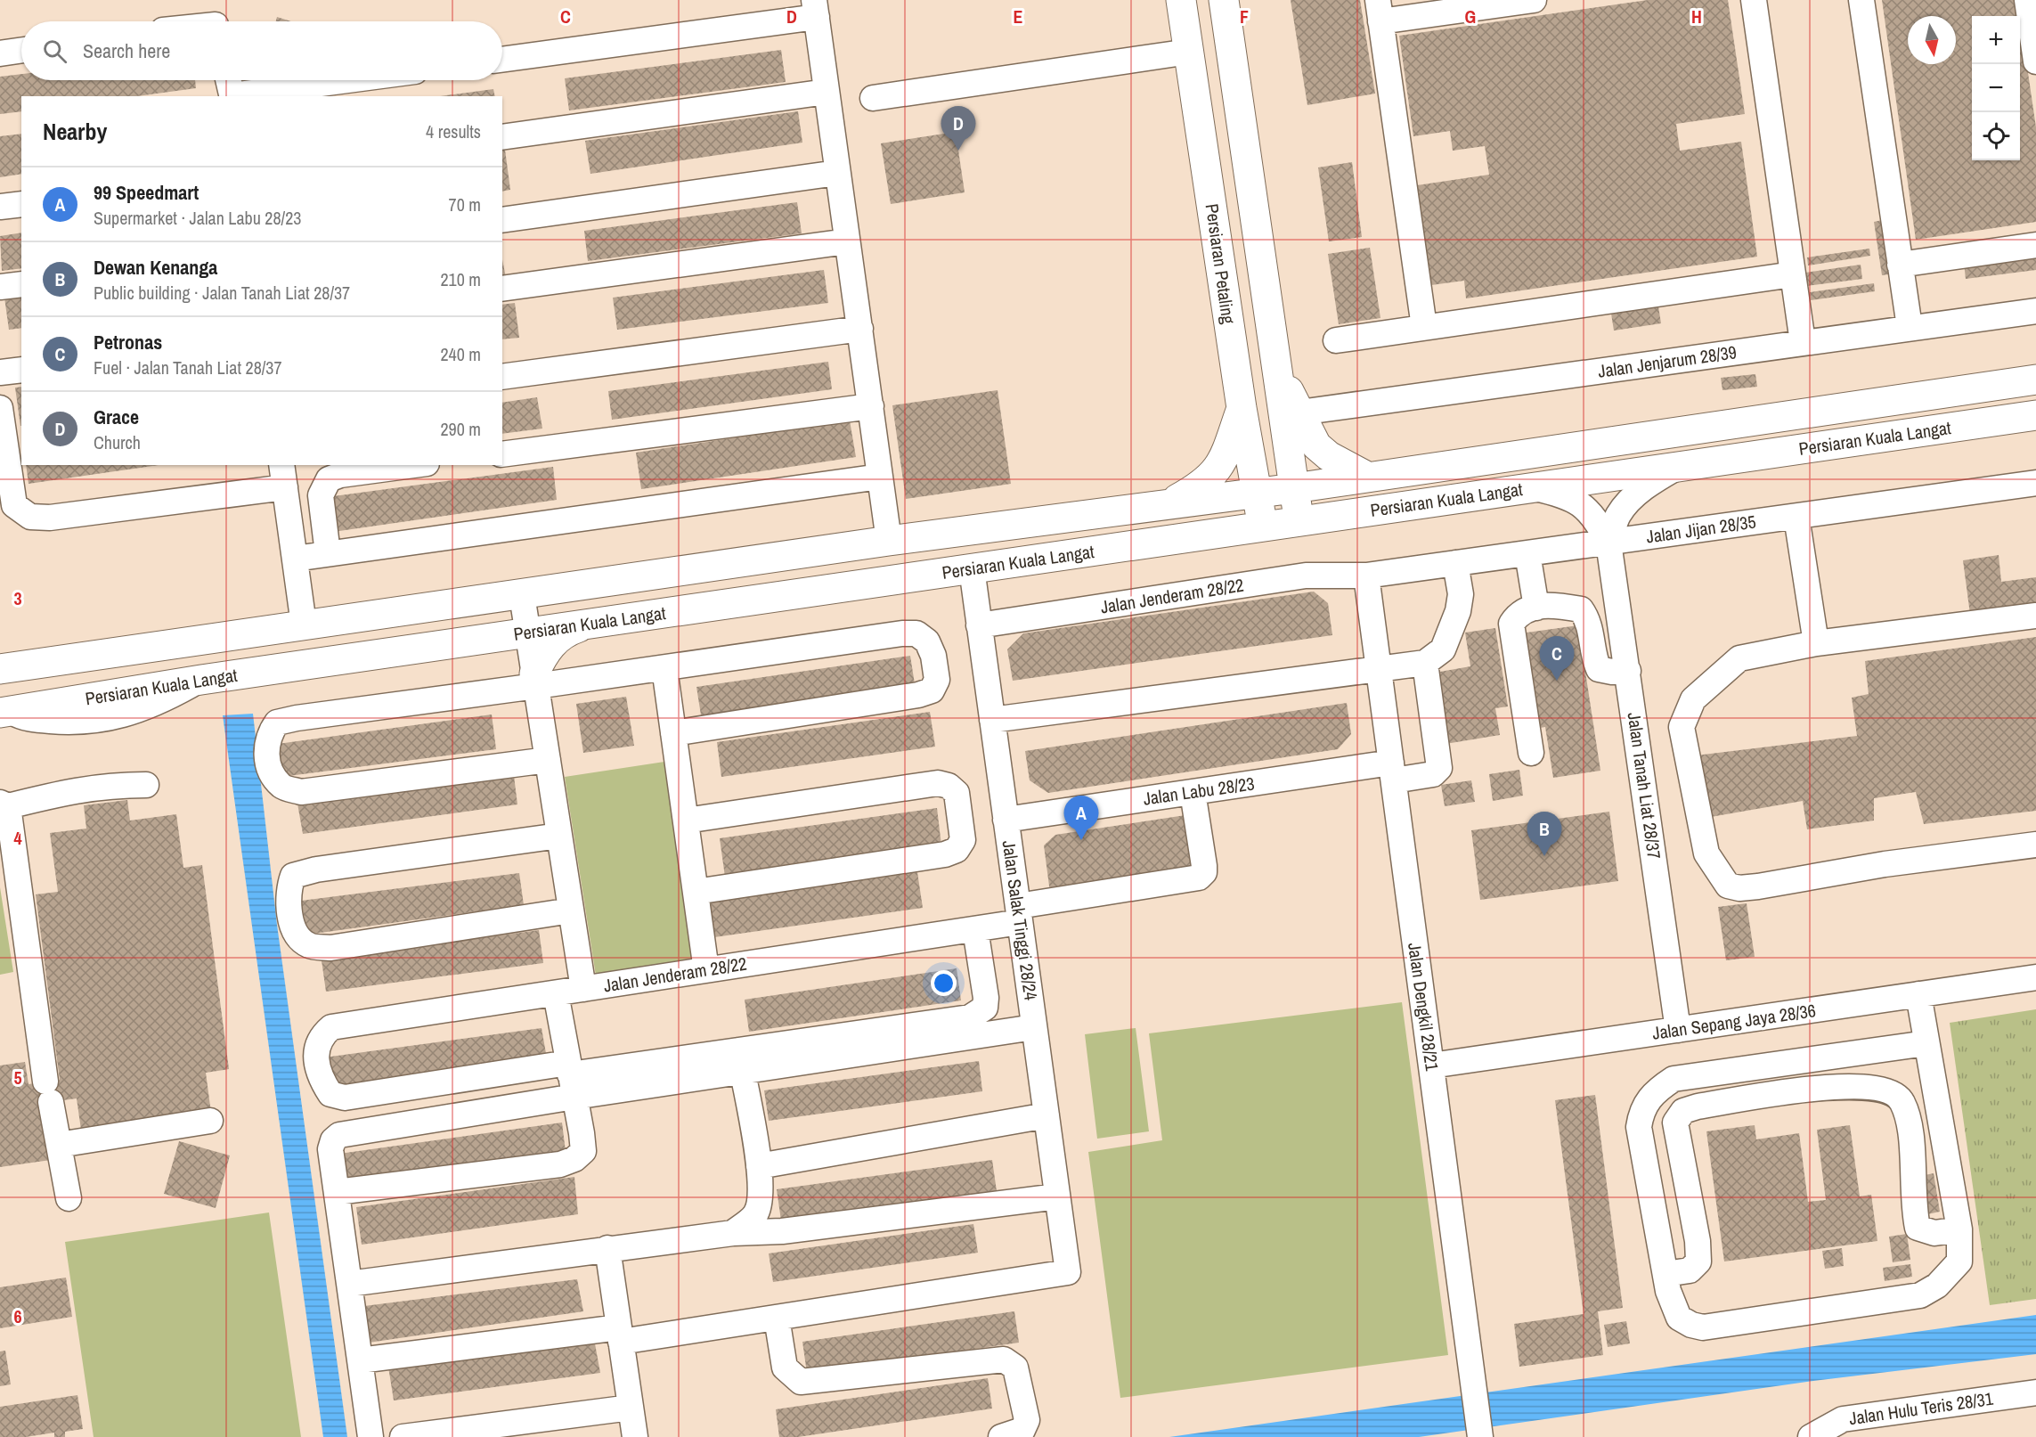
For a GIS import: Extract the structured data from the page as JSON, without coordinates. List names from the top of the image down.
{
  "streets": {
    "main road": ["Persiaran Petaling", "Persiaran Kuala Langat"],
    "street": [
      "Jalan Jenjarum 28/39",
      "Jalan Jijan 28/35",
      "Jalan Jenderam 28/22",
      "Jalan Tanah Liat 28/37",
      "Jalan Labu 28/23",
      "Jalan Salak Tinggi 28/24",
      "Jalan Dengkil 28/21",
      "Jalan Sepang Jaya 28/36",
      "Jalan Hulu Teris 28/31"
    ]
  },
  "crossings": [
    ["Persiaran Petaling", "Persiaran Kuala Langat"],
    ["Persiaran Kuala Langat", "Jalan Salak Tinggi 28/24"],
    ["Jalan Jijan 28/35", "Jalan Jenderam 28/22"],
    ["Jalan Jijan 28/35", "Jalan Tanah Liat 28/37"],
    ["Jalan Jijan 28/35", "Jalan Dengkil 28/21"],
    ["Jalan Jenderam 28/22", "Jalan Labu 28/23"],
    ["Jalan Jenderam 28/22", "Jalan Salak Tinggi 28/24"],
    ["Jalan Jenderam 28/22", "Jalan Dengkil 28/21"],
    ["Jalan Tanah Liat 28/37", "Jalan Sepang Jaya 28/36"],
    ["Jalan Labu 28/23", "Jalan Salak Tinggi 28/24"],
    ["Jalan Labu 28/23", "Jalan Dengkil 28/21"],
    ["Jalan Dengkil 28/21", "Jalan Sepang Jaya 28/36"]
  ],
  "north": "bottom",
  "page": {
    "map_buttons": ["+", "−"],
    "search": "Search here",
    "heading": ["Nearby", "4 results"],
    "pins": [
      "D",
      "C",
      "A",
      "B"
    ],
    "list": [
      {
        "mark": "A",
        "name": "99 Speedmart",
        "note": "Supermarket · Jalan Labu 28/23",
        "value": "70 m"
      },
      {
        "mark": "B",
        "name": "Dewan Kenanga",
        "note": "Public building · Jalan Tanah Liat 28/37",
        "value": "210 m"
      },
      {
        "mark": "C",
        "name": "Petronas",
        "note": "Fuel · Jalan Tanah Liat 28/37",
        "value": "240 m"
      },
      {
        "mark": "D",
        "name": "Grace",
        "note": "Church",
        "value": "290 m"
      }
    ]
  },
  "grid": {
    "columns": [
      "C",
      "D",
      "E",
      "F",
      "G",
      "H"
    ],
    "rows": [
      "3",
      "4",
      "5",
      "6"
    ]
  }
}
